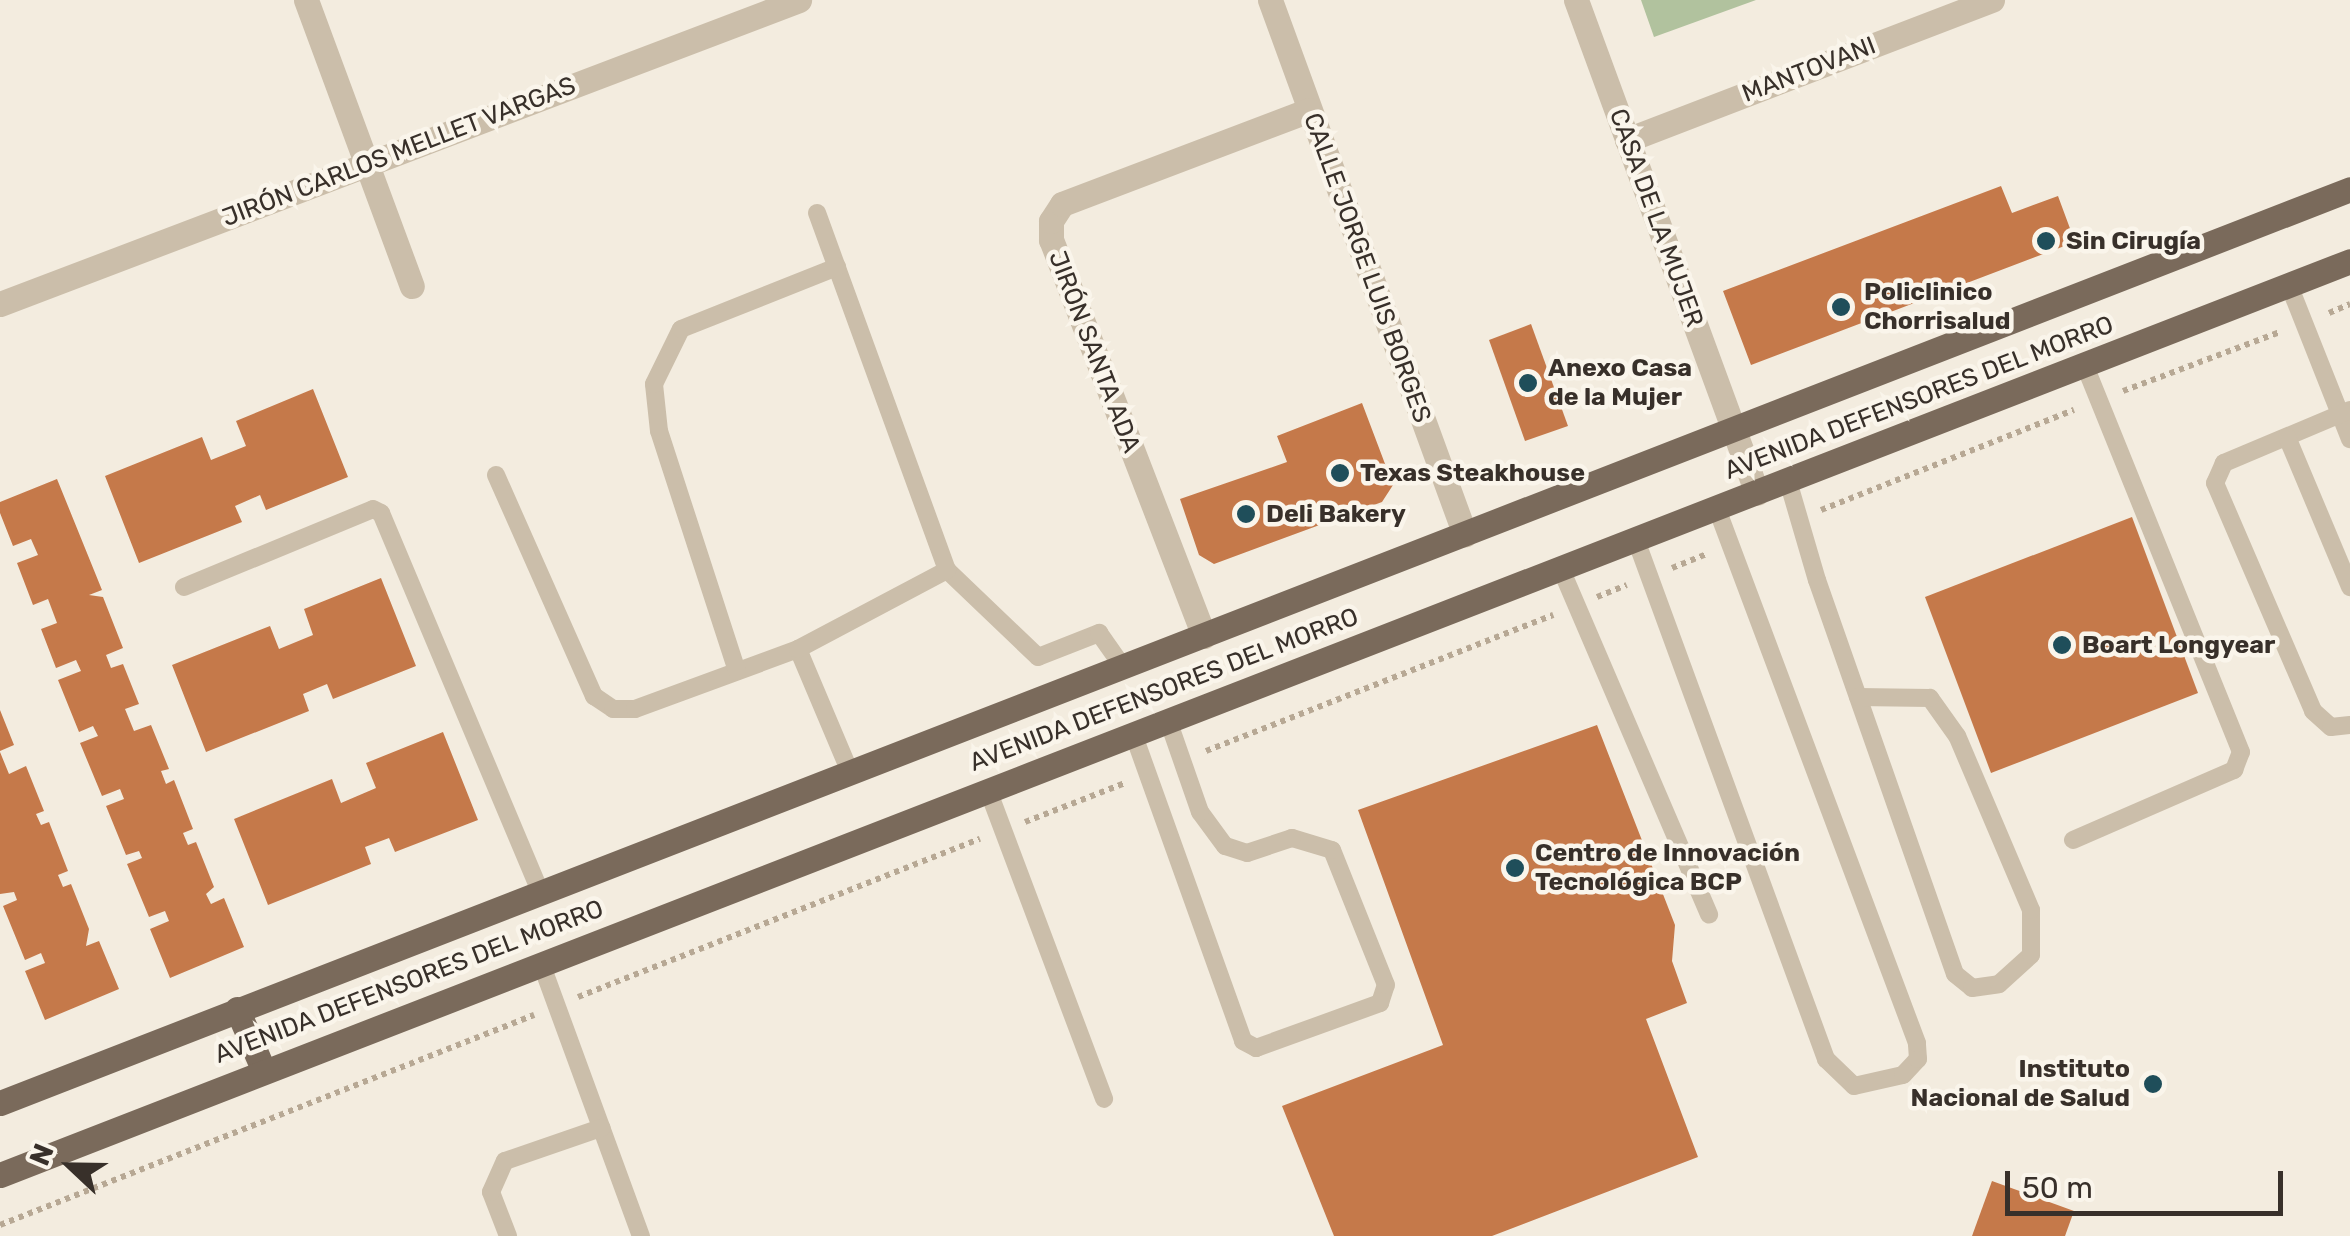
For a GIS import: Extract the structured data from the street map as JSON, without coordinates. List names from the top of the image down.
{
  "streets": {
    "main road": ["AVENIDA DEFENSORES DEL MORRO"],
    "street": [
      "MANTOVANI",
      "JIRÓN CARLOS MELLET VARGAS",
      "CASA DE LA MUJER",
      "CALLE JORGE LUIS BORGES",
      "JIRÓN SANTA ADA"
    ]
  },
  "crossings": [
    ["MANTOVANI", "CASA DE LA MUJER"],
    ["CASA DE LA MUJER", "AVENIDA DEFENSORES DEL MORRO"],
    ["CALLE JORGE LUIS BORGES", "JIRÓN SANTA ADA"],
    ["CALLE JORGE LUIS BORGES", "AVENIDA DEFENSORES DEL MORRO"],
    ["JIRÓN SANTA ADA", "AVENIDA DEFENSORES DEL MORRO"]
  ],
  "places": [
    "Sin Cirugía",
    "Policlinico Chorrisalud",
    "Anexo Casa de la Mujer",
    "Texas Steakhouse",
    "Deli Bakery",
    "Boart Longyear",
    "Centro de Innovación Tecnológica BCP",
    "Instituto Nacional de Salud"
  ],
  "scale_bar": "50 m",
  "north": "left"
}
